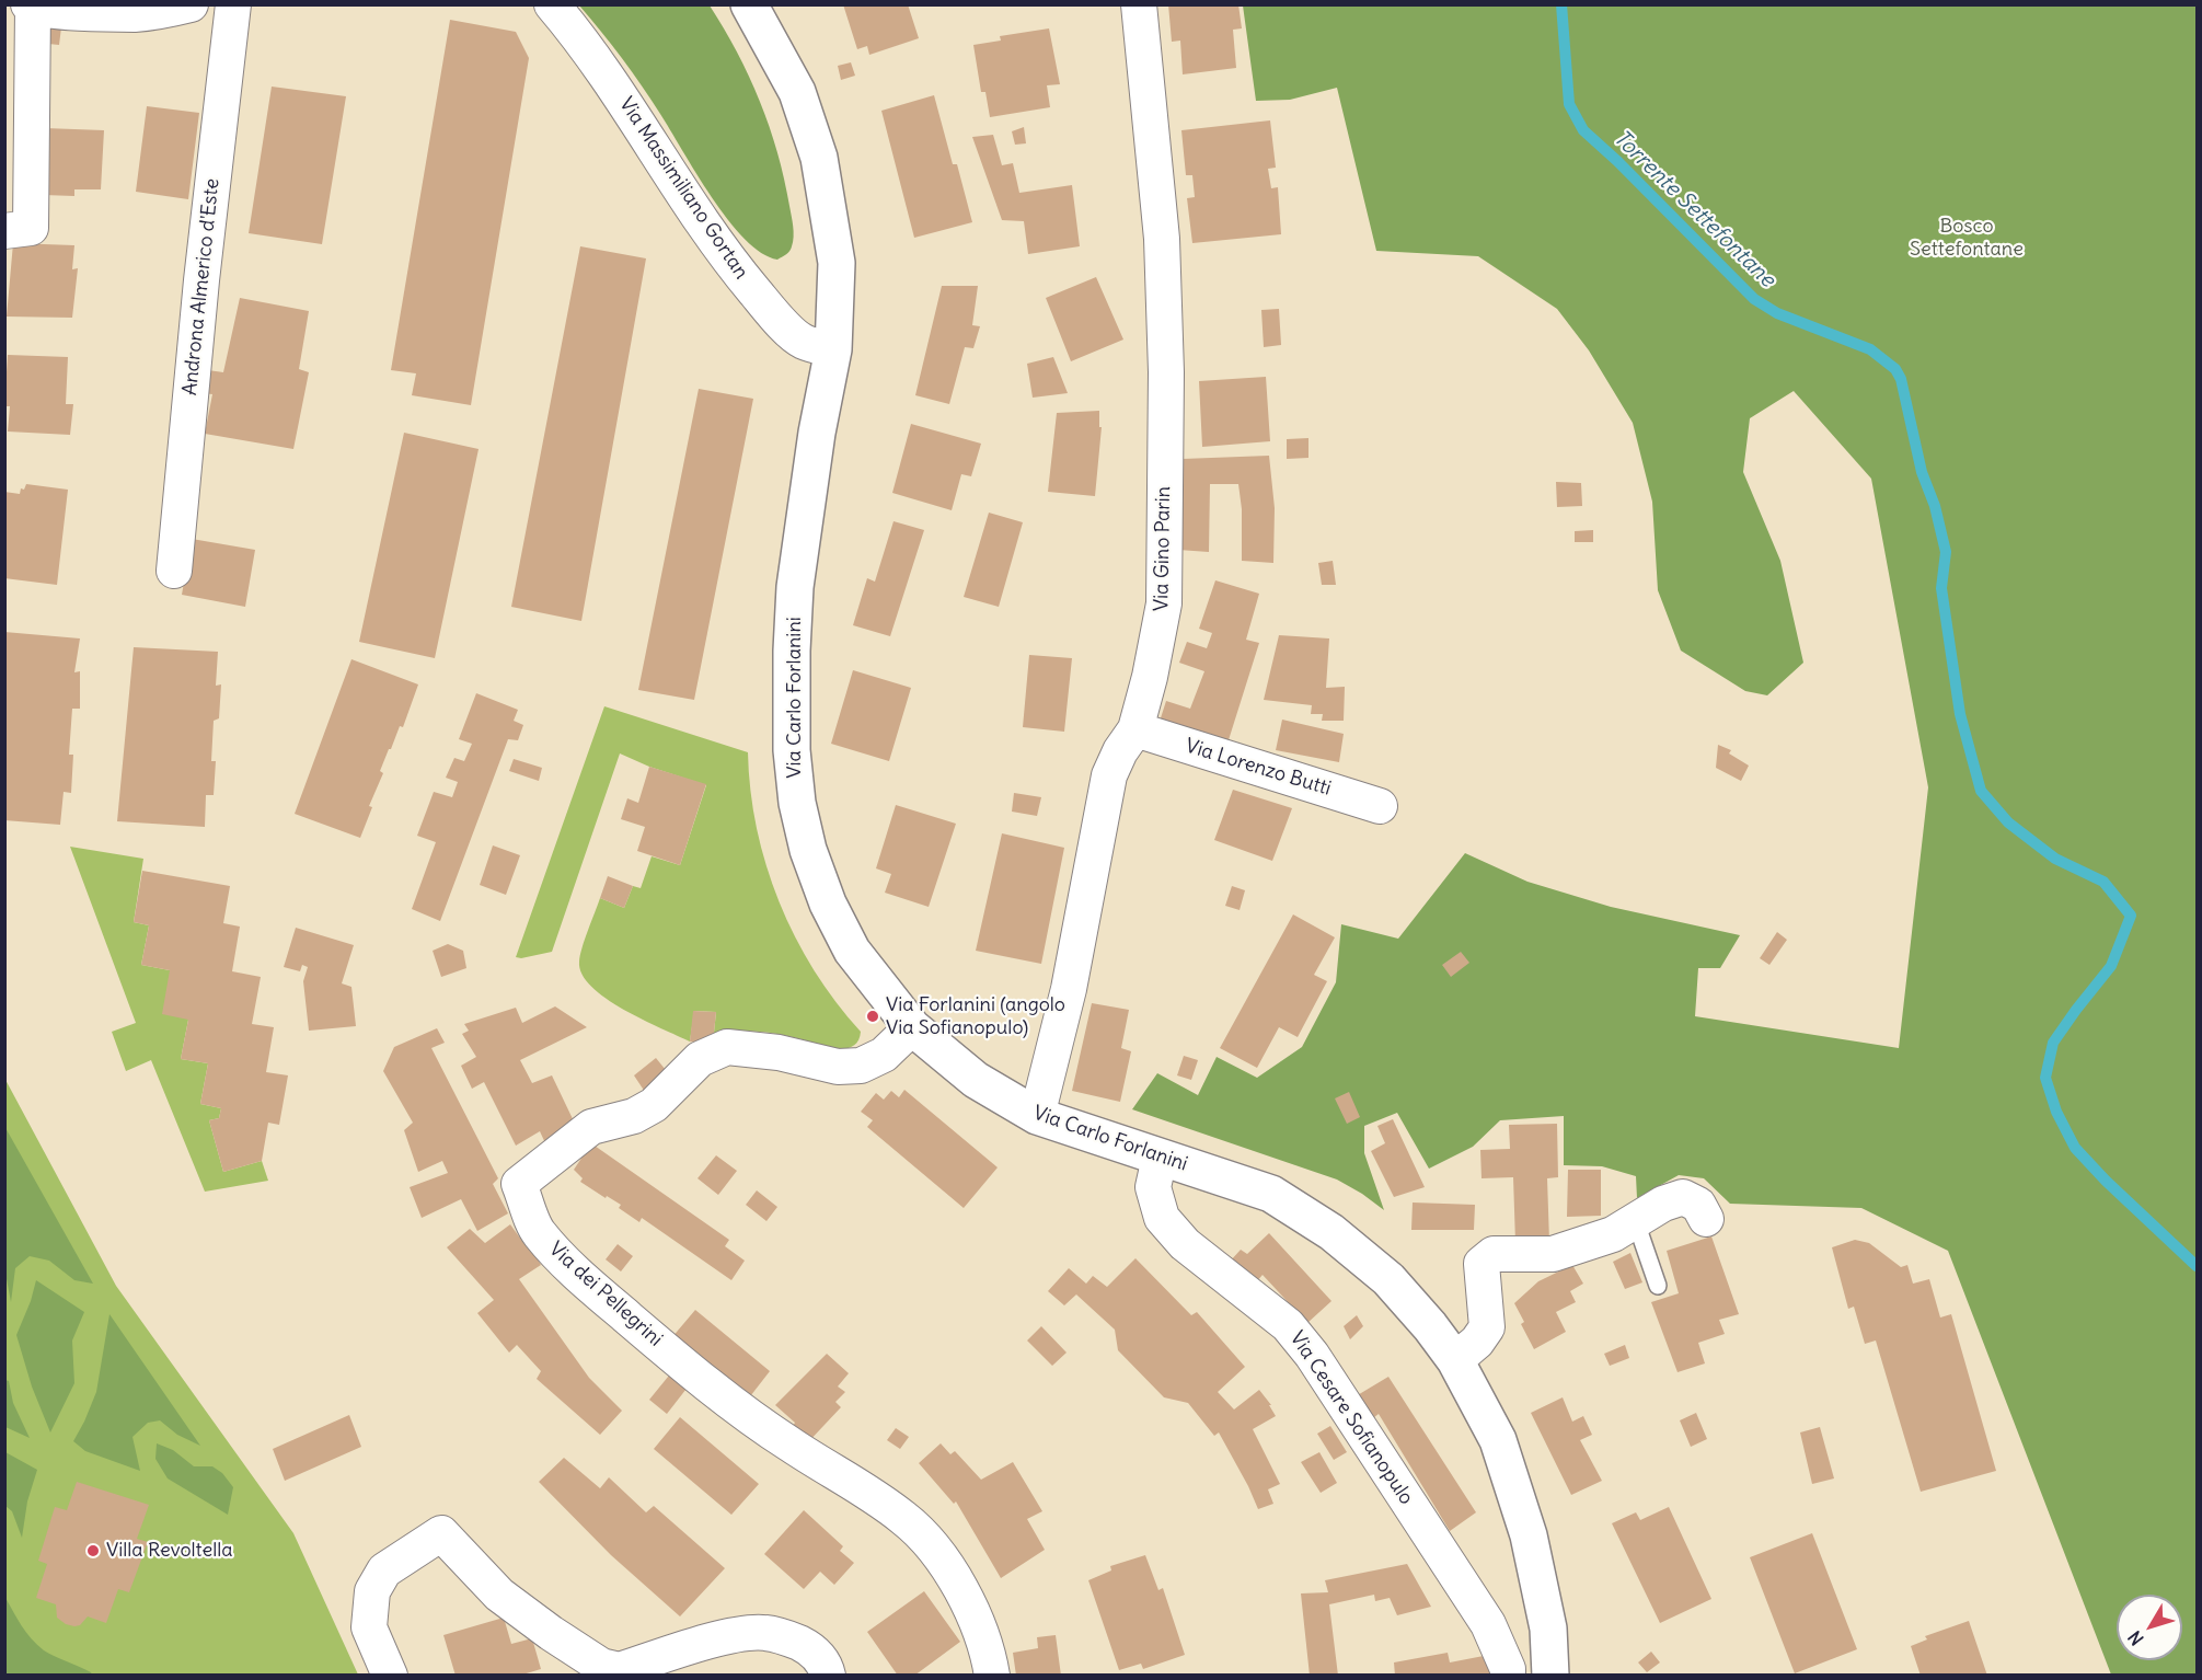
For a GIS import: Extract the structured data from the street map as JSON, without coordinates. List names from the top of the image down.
{
  "streets": {
    "main road": ["Via Carlo Forlanini"],
    "street": [
      "Via Massimiliano Gortan",
      "Androna Almerico d'Este",
      "Via Gino Parin",
      "Via Lorenzo Butti",
      "Via dei Pellegrini",
      "Via Cesare Sofianopulo"
    ]
  },
  "crossings": [
    ["Via Massimiliano Gortan", "Via Carlo Forlanini"],
    ["Via Gino Parin", "Via Carlo Forlanini"],
    ["Via Gino Parin", "Via Lorenzo Butti"],
    ["Via Carlo Forlanini", "Via dei Pellegrini"],
    ["Via Carlo Forlanini", "Via Cesare Sofianopulo"]
  ],
  "water": ["Torrente Settefontane"],
  "parks": ["Bosco Settefontane"],
  "places": ["Via Forlanini (angolo Via Sofianopulo)", "Villa Revoltella"],
  "north": "bottom left"
}
